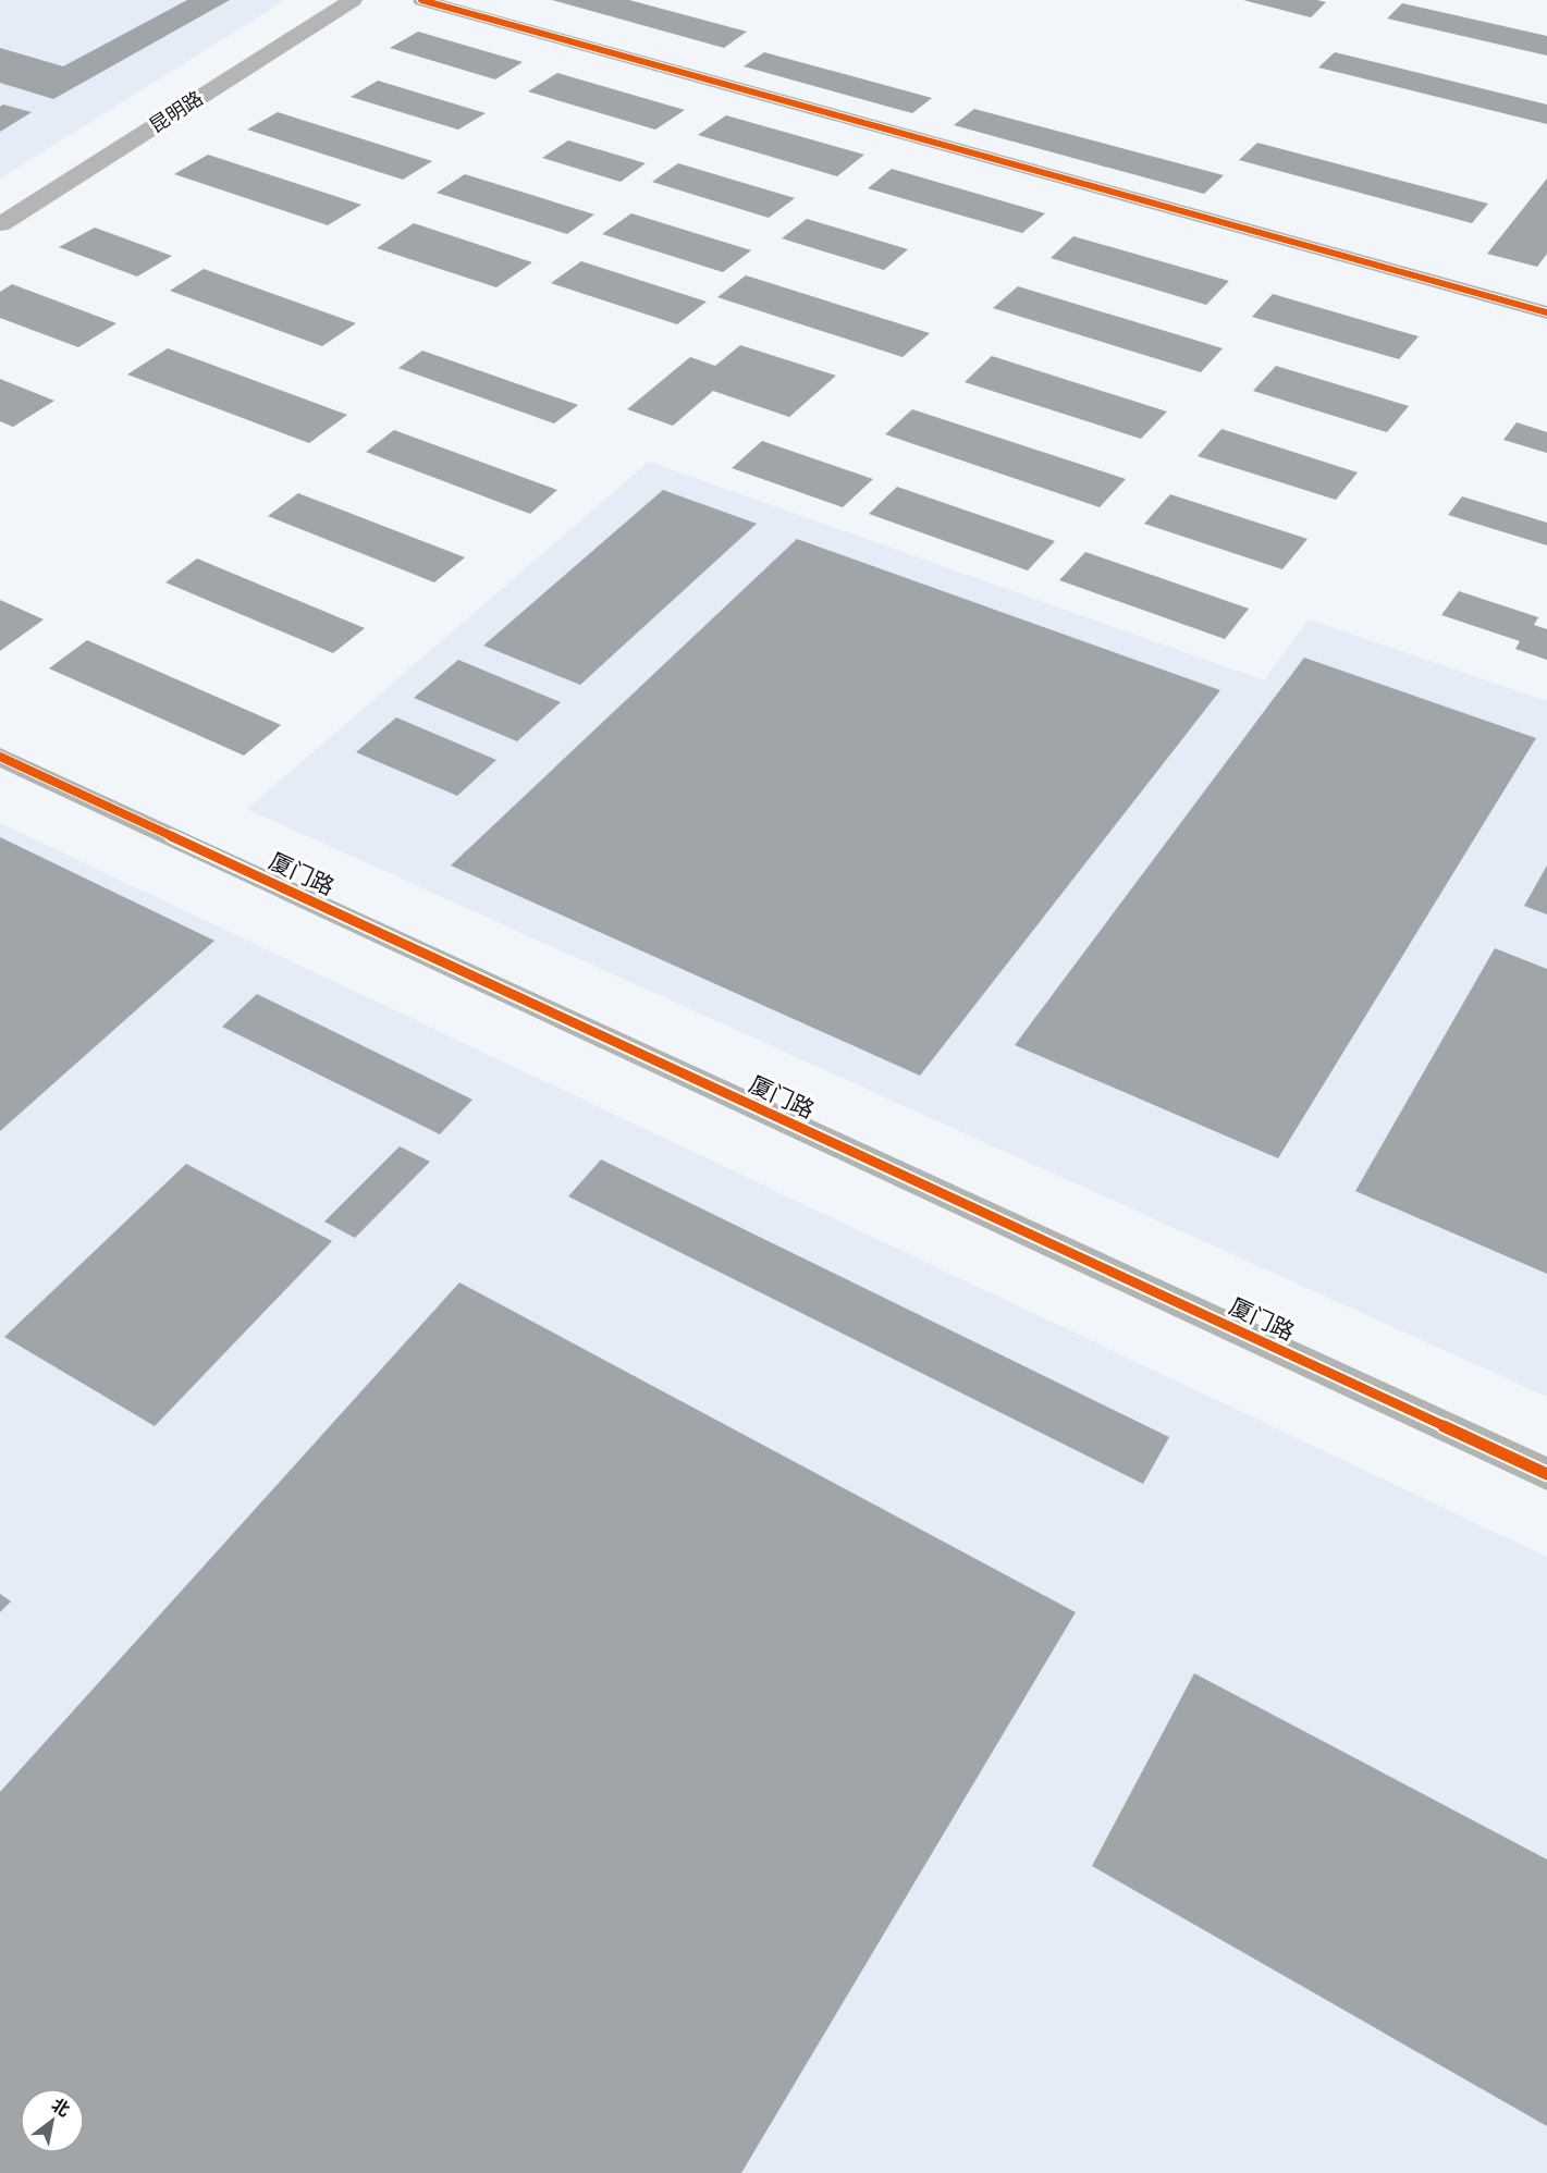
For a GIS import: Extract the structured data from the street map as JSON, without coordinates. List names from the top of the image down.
{
  "streets": {
    "main road": ["昆明路"],
    "street": ["厦门路"]
  },
  "north": "top right"
}
